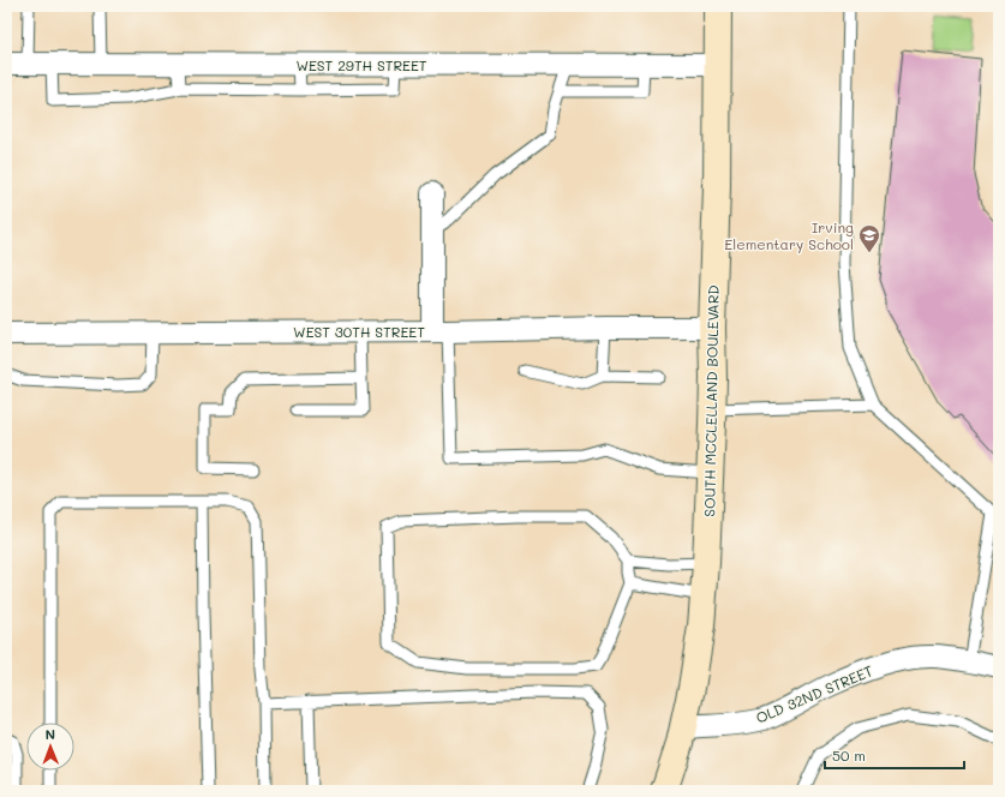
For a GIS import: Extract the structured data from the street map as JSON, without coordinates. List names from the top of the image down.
{
  "streets": {
    "main road": ["SOUTH MCCLELLAND BOULEVARD"],
    "street": ["WEST 29TH STREET", "WEST 30TH STREET", "OLD 32ND STREET"]
  },
  "crossings": [
    ["WEST 29TH STREET", "SOUTH MCCLELLAND BOULEVARD"],
    ["WEST 30TH STREET", "SOUTH MCCLELLAND BOULEVARD"],
    ["SOUTH MCCLELLAND BOULEVARD", "OLD 32ND STREET"]
  ],
  "places": {
    "school or university": ["Irving Elementary School"]
  },
  "scale_bar": "50 m",
  "north": "top"
}
